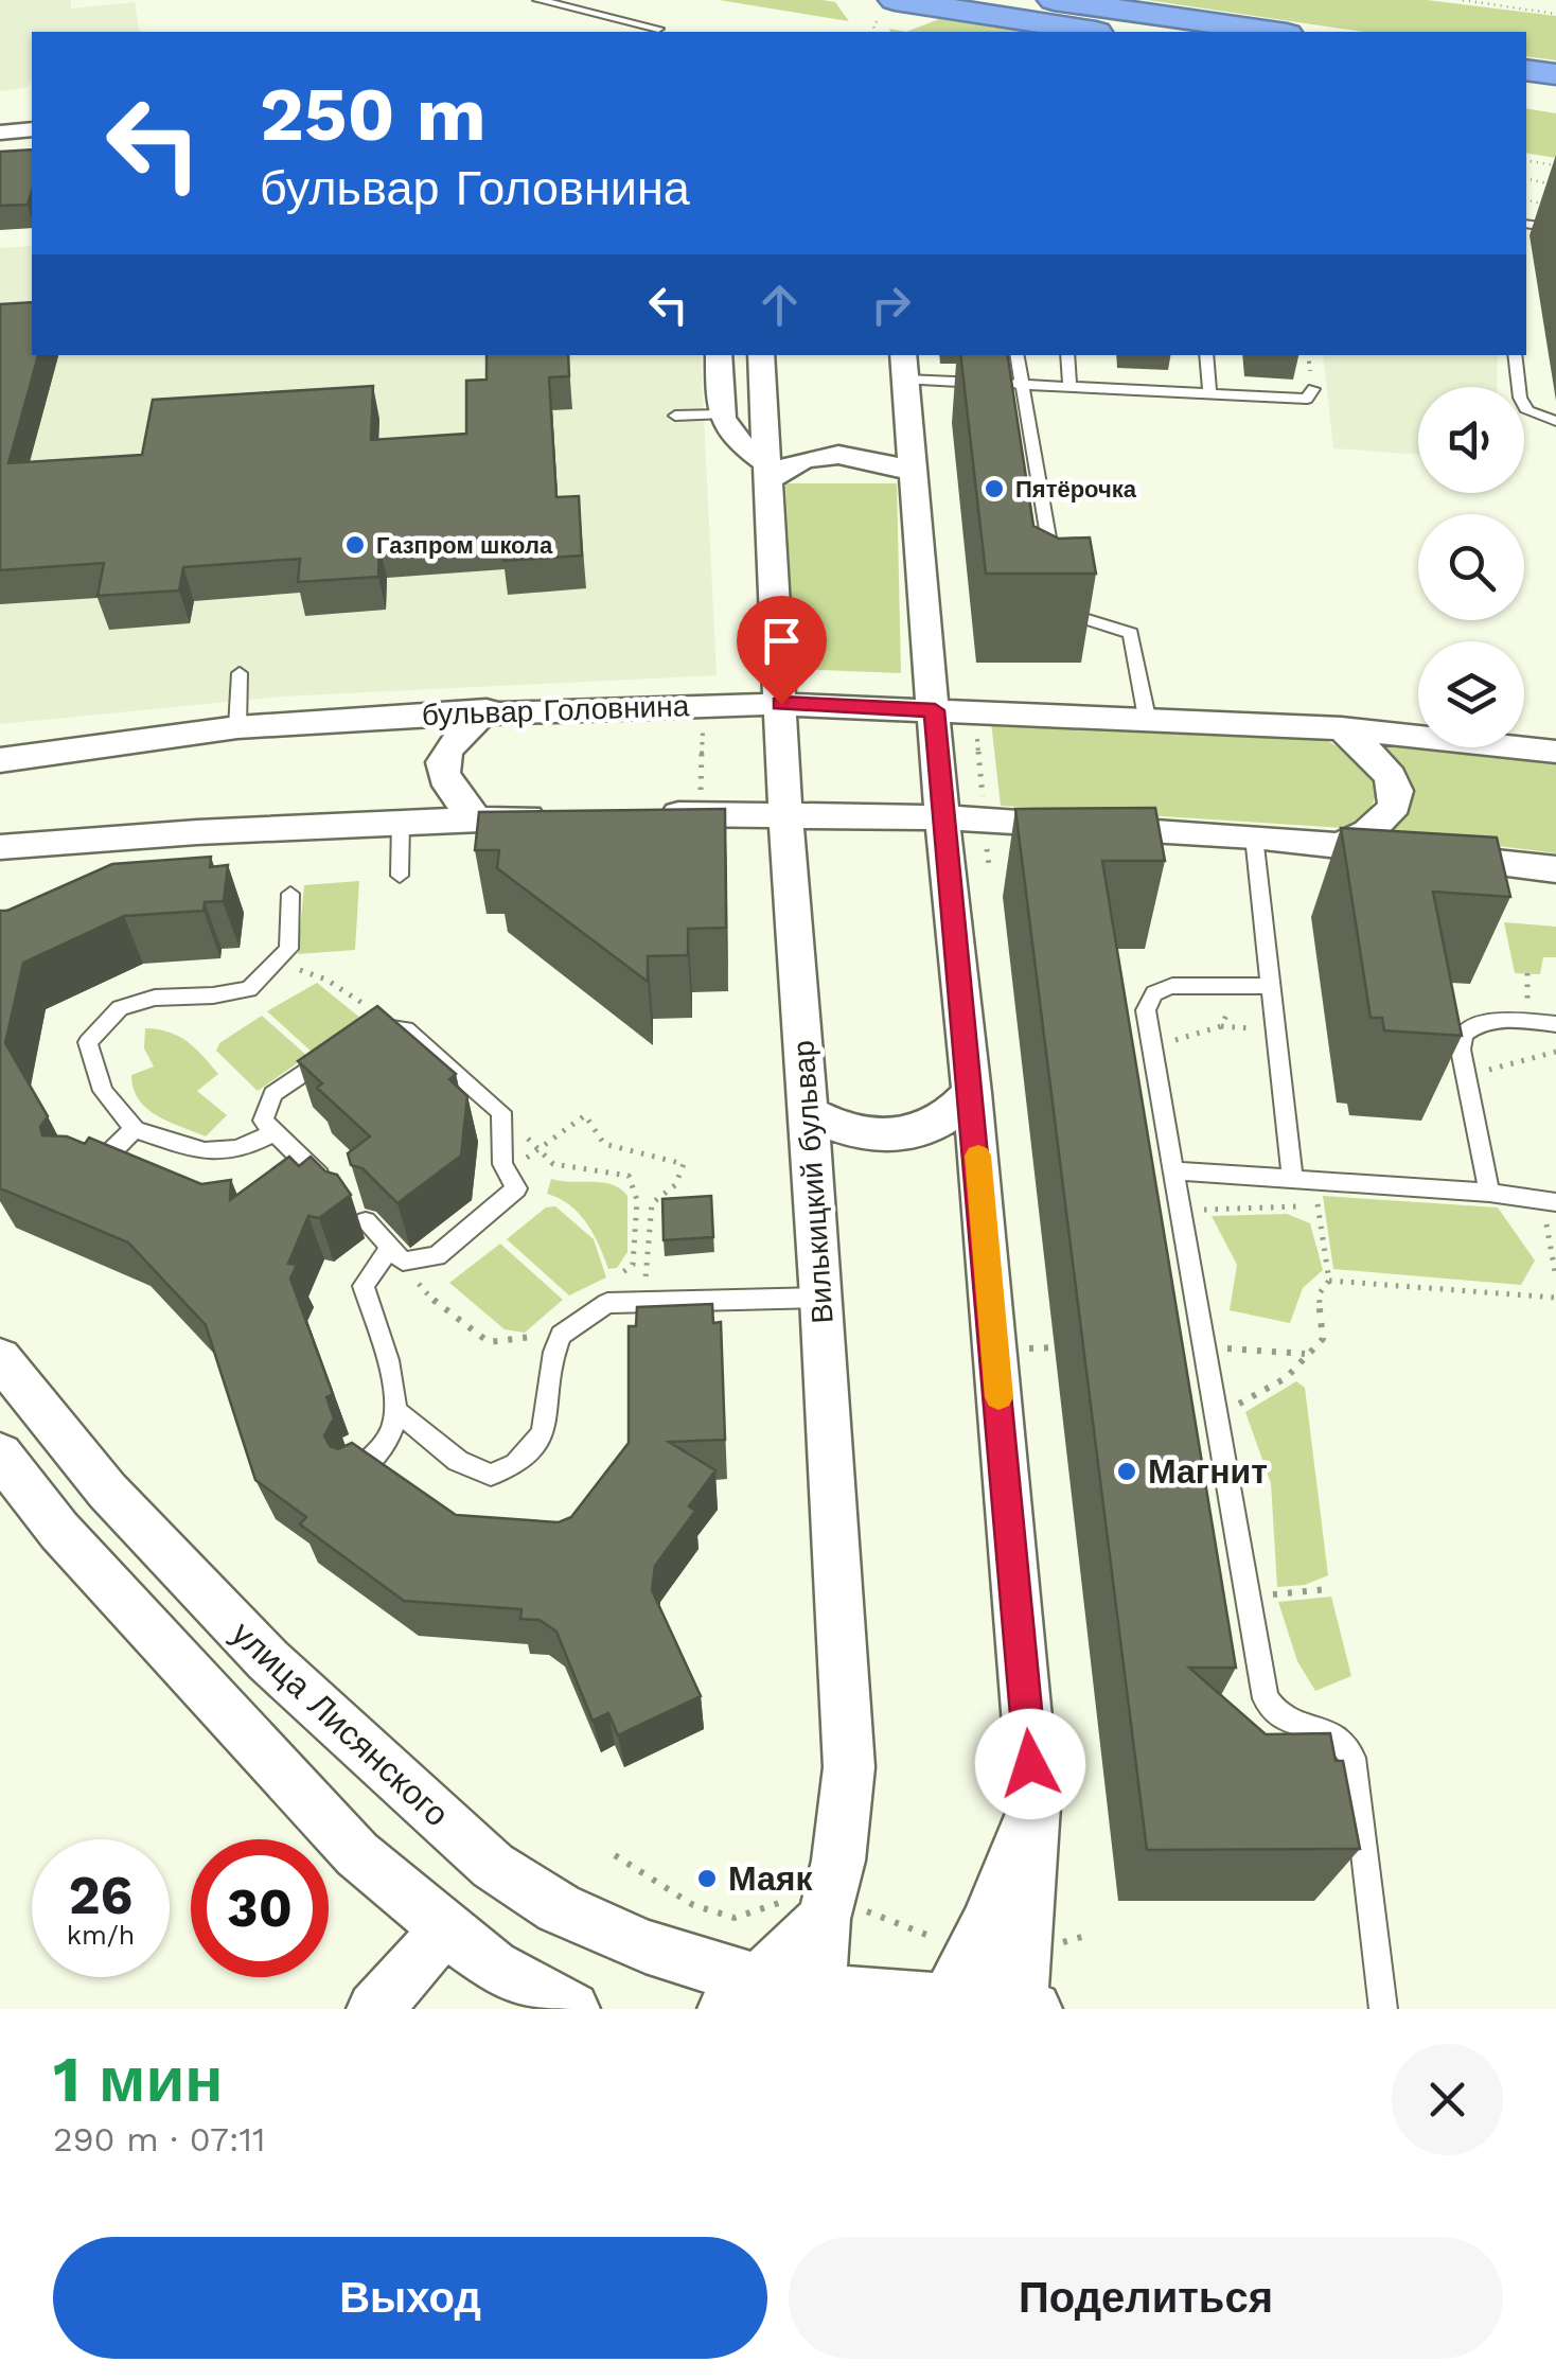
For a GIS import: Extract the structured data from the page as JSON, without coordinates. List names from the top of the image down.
{
  "streets": {
    "street": ["бульвар Головнина", "Вилькицкий бульвар", "улица Лисянского"]
  },
  "crossings": [
    ["бульвар Головнина", "Вилькицкий бульвар"],
    ["Вилькицкий бульвар", "улица Лисянского"]
  ],
  "places": [
    "Пятёрочка",
    "Газпром школа",
    "Магнит",
    "Маяк"
  ],
  "page": {
    "turn": ["250 m", "бульвар Головнина"],
    "speed": "26 km/h",
    "limit": "30",
    "heading": ["1 мин", "290 m · 07:11"],
    "buttons": ["Выход", "Поделиться"]
  }
}
